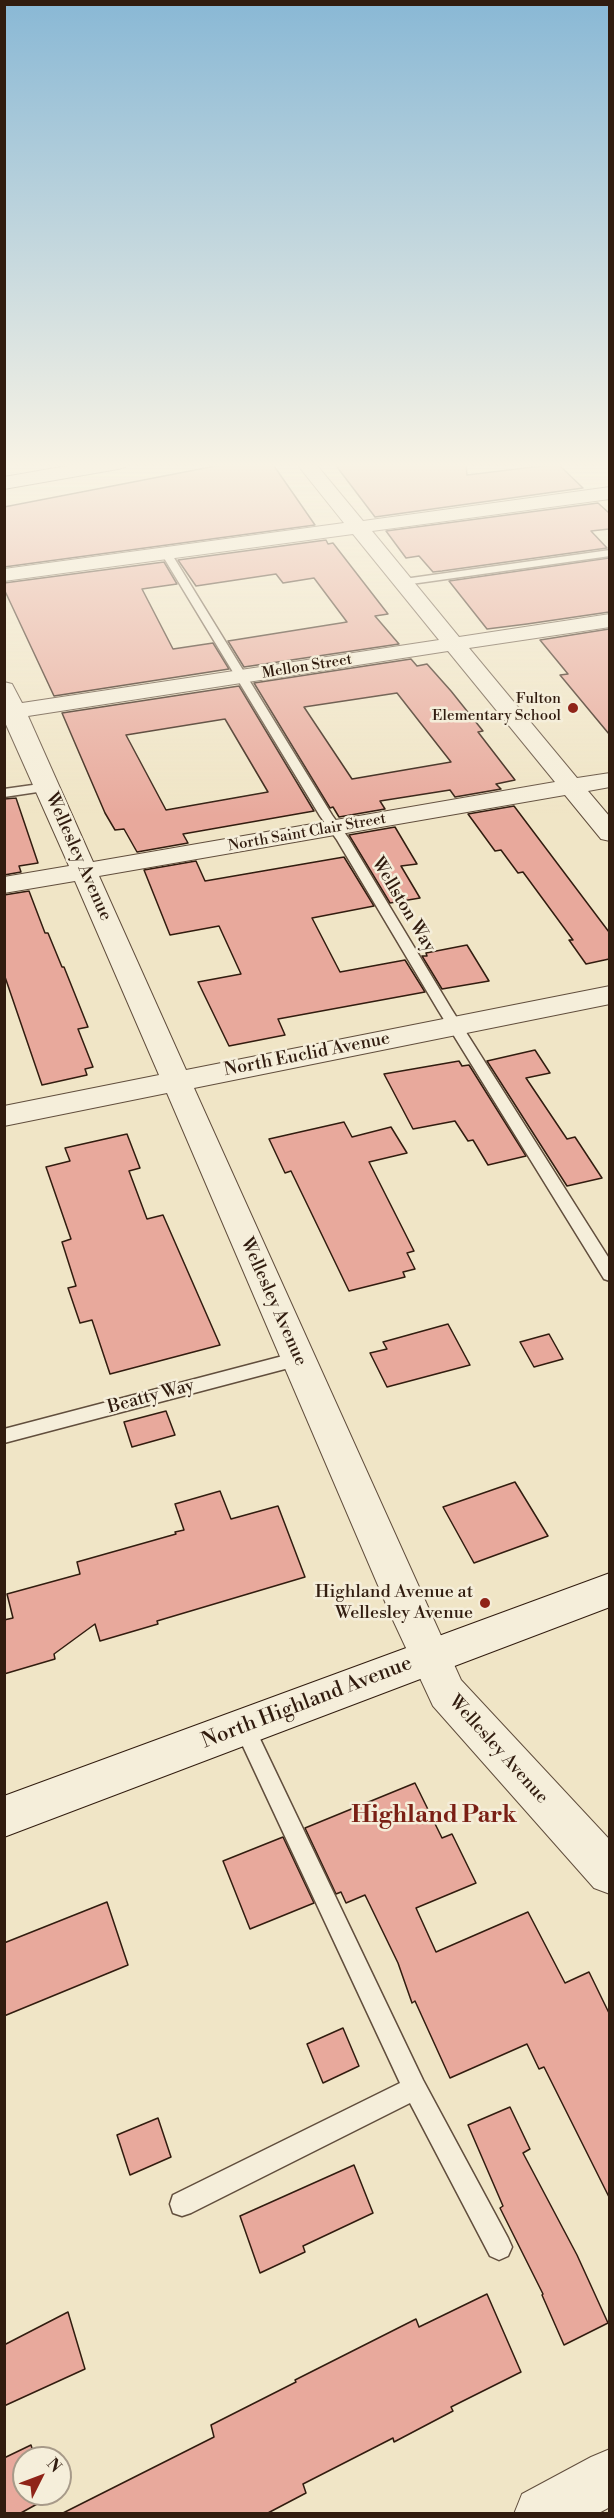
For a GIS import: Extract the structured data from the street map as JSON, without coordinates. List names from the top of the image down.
{
  "streets": {
    "street": [
      "Mellon Street",
      "North Saint Clair Street",
      "Wellesley Avenue",
      "North Euclid Avenue",
      "North Highland Avenue"
    ],
    "lane": ["Wellston Way", "Beatty Way"]
  },
  "crossings": [
    ["Mellon Street", "Wellesley Avenue"],
    ["Mellon Street", "Wellston Way"],
    ["North Saint Clair Street", "Wellesley Avenue"],
    ["North Saint Clair Street", "Wellston Way"],
    ["Wellesley Avenue", "North Euclid Avenue"],
    ["Wellesley Avenue", "Beatty Way"],
    ["Wellesley Avenue", "North Highland Avenue"],
    ["Wellston Way", "North Euclid Avenue"]
  ],
  "districts": ["Highland Park"],
  "places": ["Fulton Elementary School", "Highland Avenue at Wellesley Avenue"],
  "north": "top right"
}
